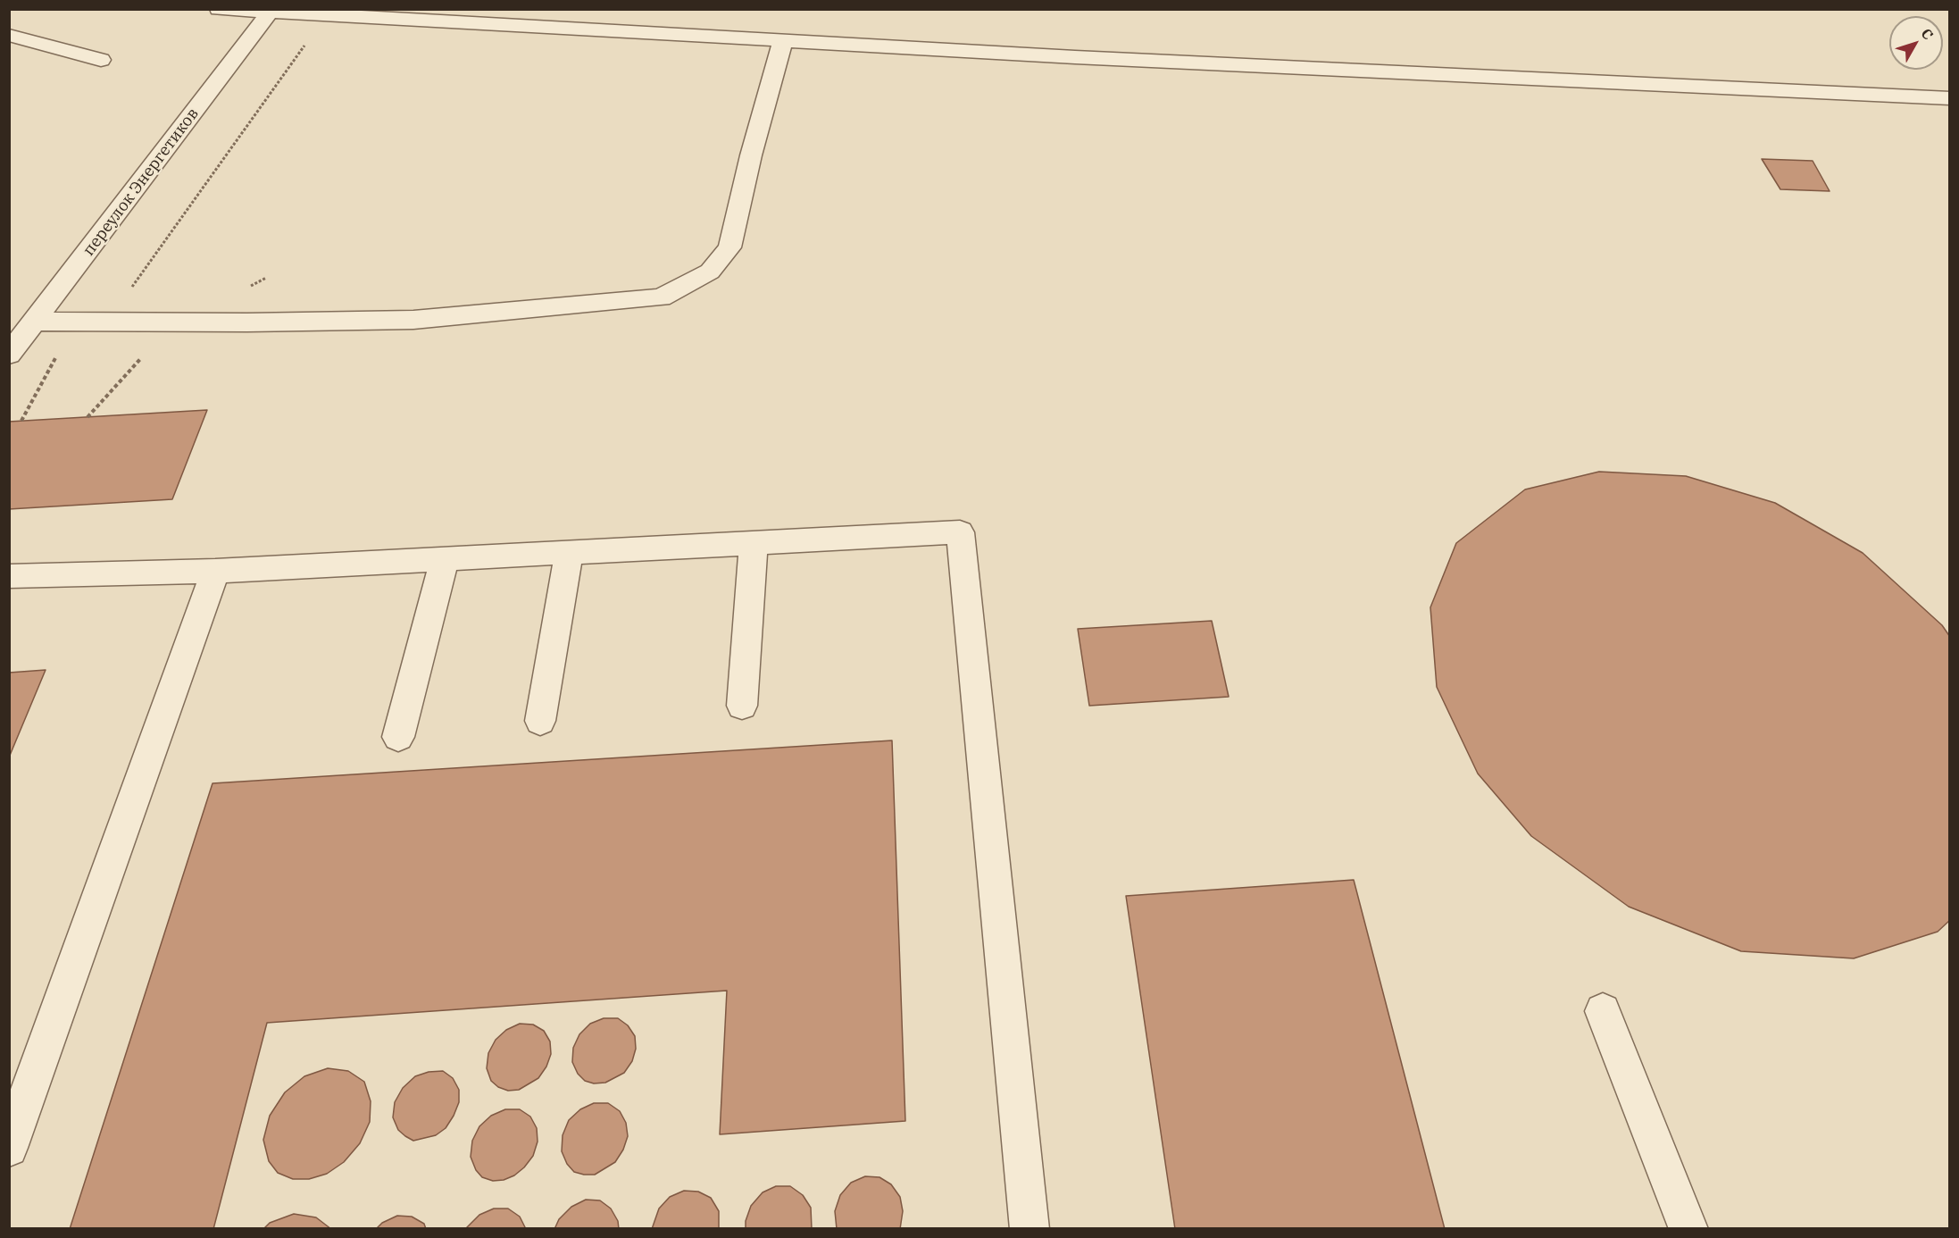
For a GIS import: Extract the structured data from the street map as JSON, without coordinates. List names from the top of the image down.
{
  "streets": {
    "street": ["переулок Энергетиков"]
  },
  "north": "top right"
}
